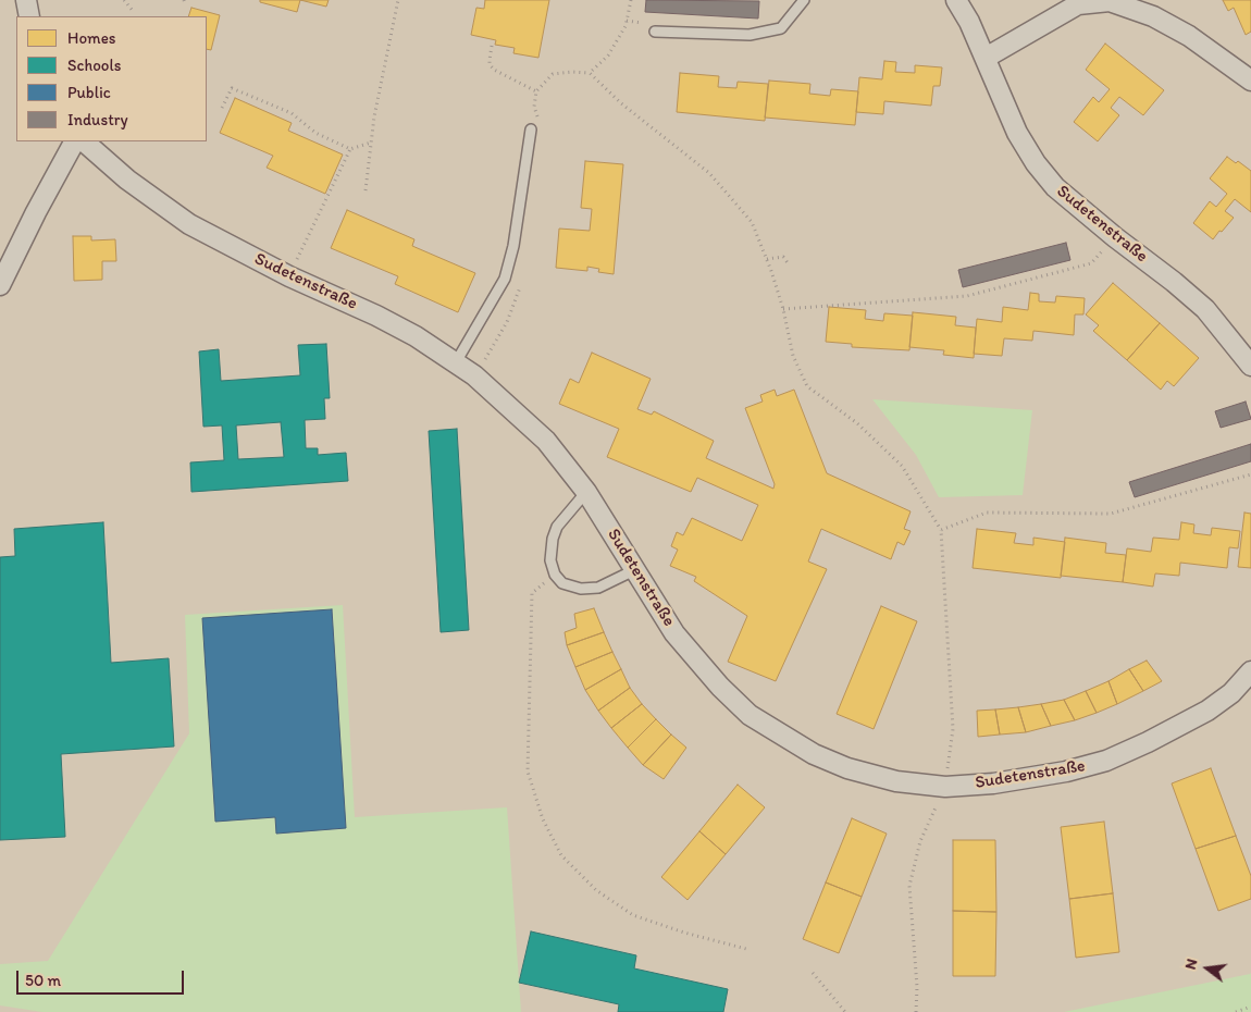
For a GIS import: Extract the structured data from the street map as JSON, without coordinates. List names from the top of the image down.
{
  "streets": {
    "street": ["Sudetenstraße"]
  },
  "legend": [
    "Homes",
    "Schools",
    "Public",
    "Industry"
  ],
  "scale_bar": "50 m",
  "north": "left"
}
